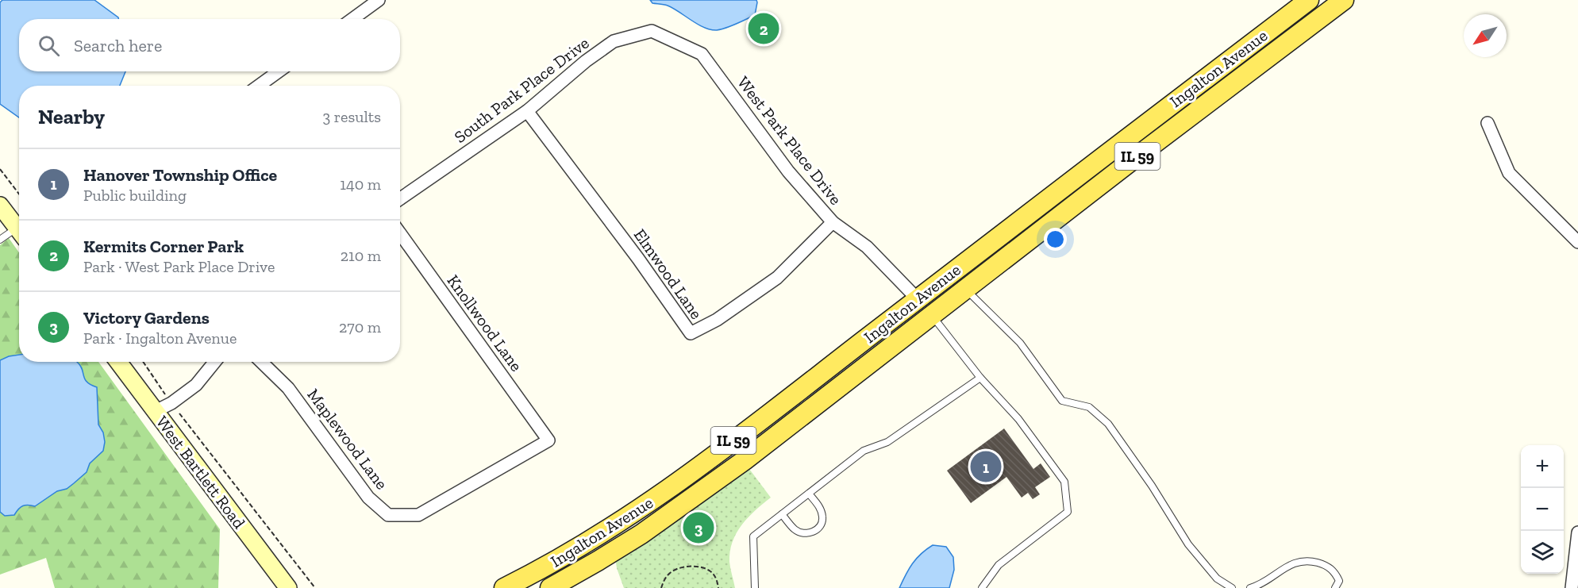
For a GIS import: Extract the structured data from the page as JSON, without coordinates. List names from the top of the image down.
{
  "streets": {
    "main road": ["Ingalton Avenue", "IL 59"],
    "street": [
      "South Park Place Drive",
      "West Park Place Drive",
      "Elmwood Lane",
      "Knollwood Lane",
      "Maplewood Lane",
      "West Bartlett Road"
    ]
  },
  "crossings": [
    ["Ingalton Avenue", "West Park Place Drive"],
    ["South Park Place Drive", "West Park Place Drive"],
    ["South Park Place Drive", "Elmwood Lane"],
    ["West Park Place Drive", "Elmwood Lane"],
    ["Knollwood Lane", "Maplewood Lane"]
  ],
  "north": "bottom left",
  "page": {
    "pins": ["2", "1", "3"],
    "search": "Search here",
    "heading": ["Nearby", "3 results"],
    "list": [
      {
        "mark": "1",
        "name": "Hanover Township Office",
        "note": "Public building",
        "value": "140 m"
      },
      {
        "mark": "2",
        "name": "Kermits Corner Park",
        "note": "Park · West Park Place Drive",
        "value": "210 m"
      },
      {
        "mark": "3",
        "name": "Victory Gardens",
        "note": "Park · Ingalton Avenue",
        "value": "270 m"
      }
    ],
    "map_buttons": ["+", "−"]
  }
}
